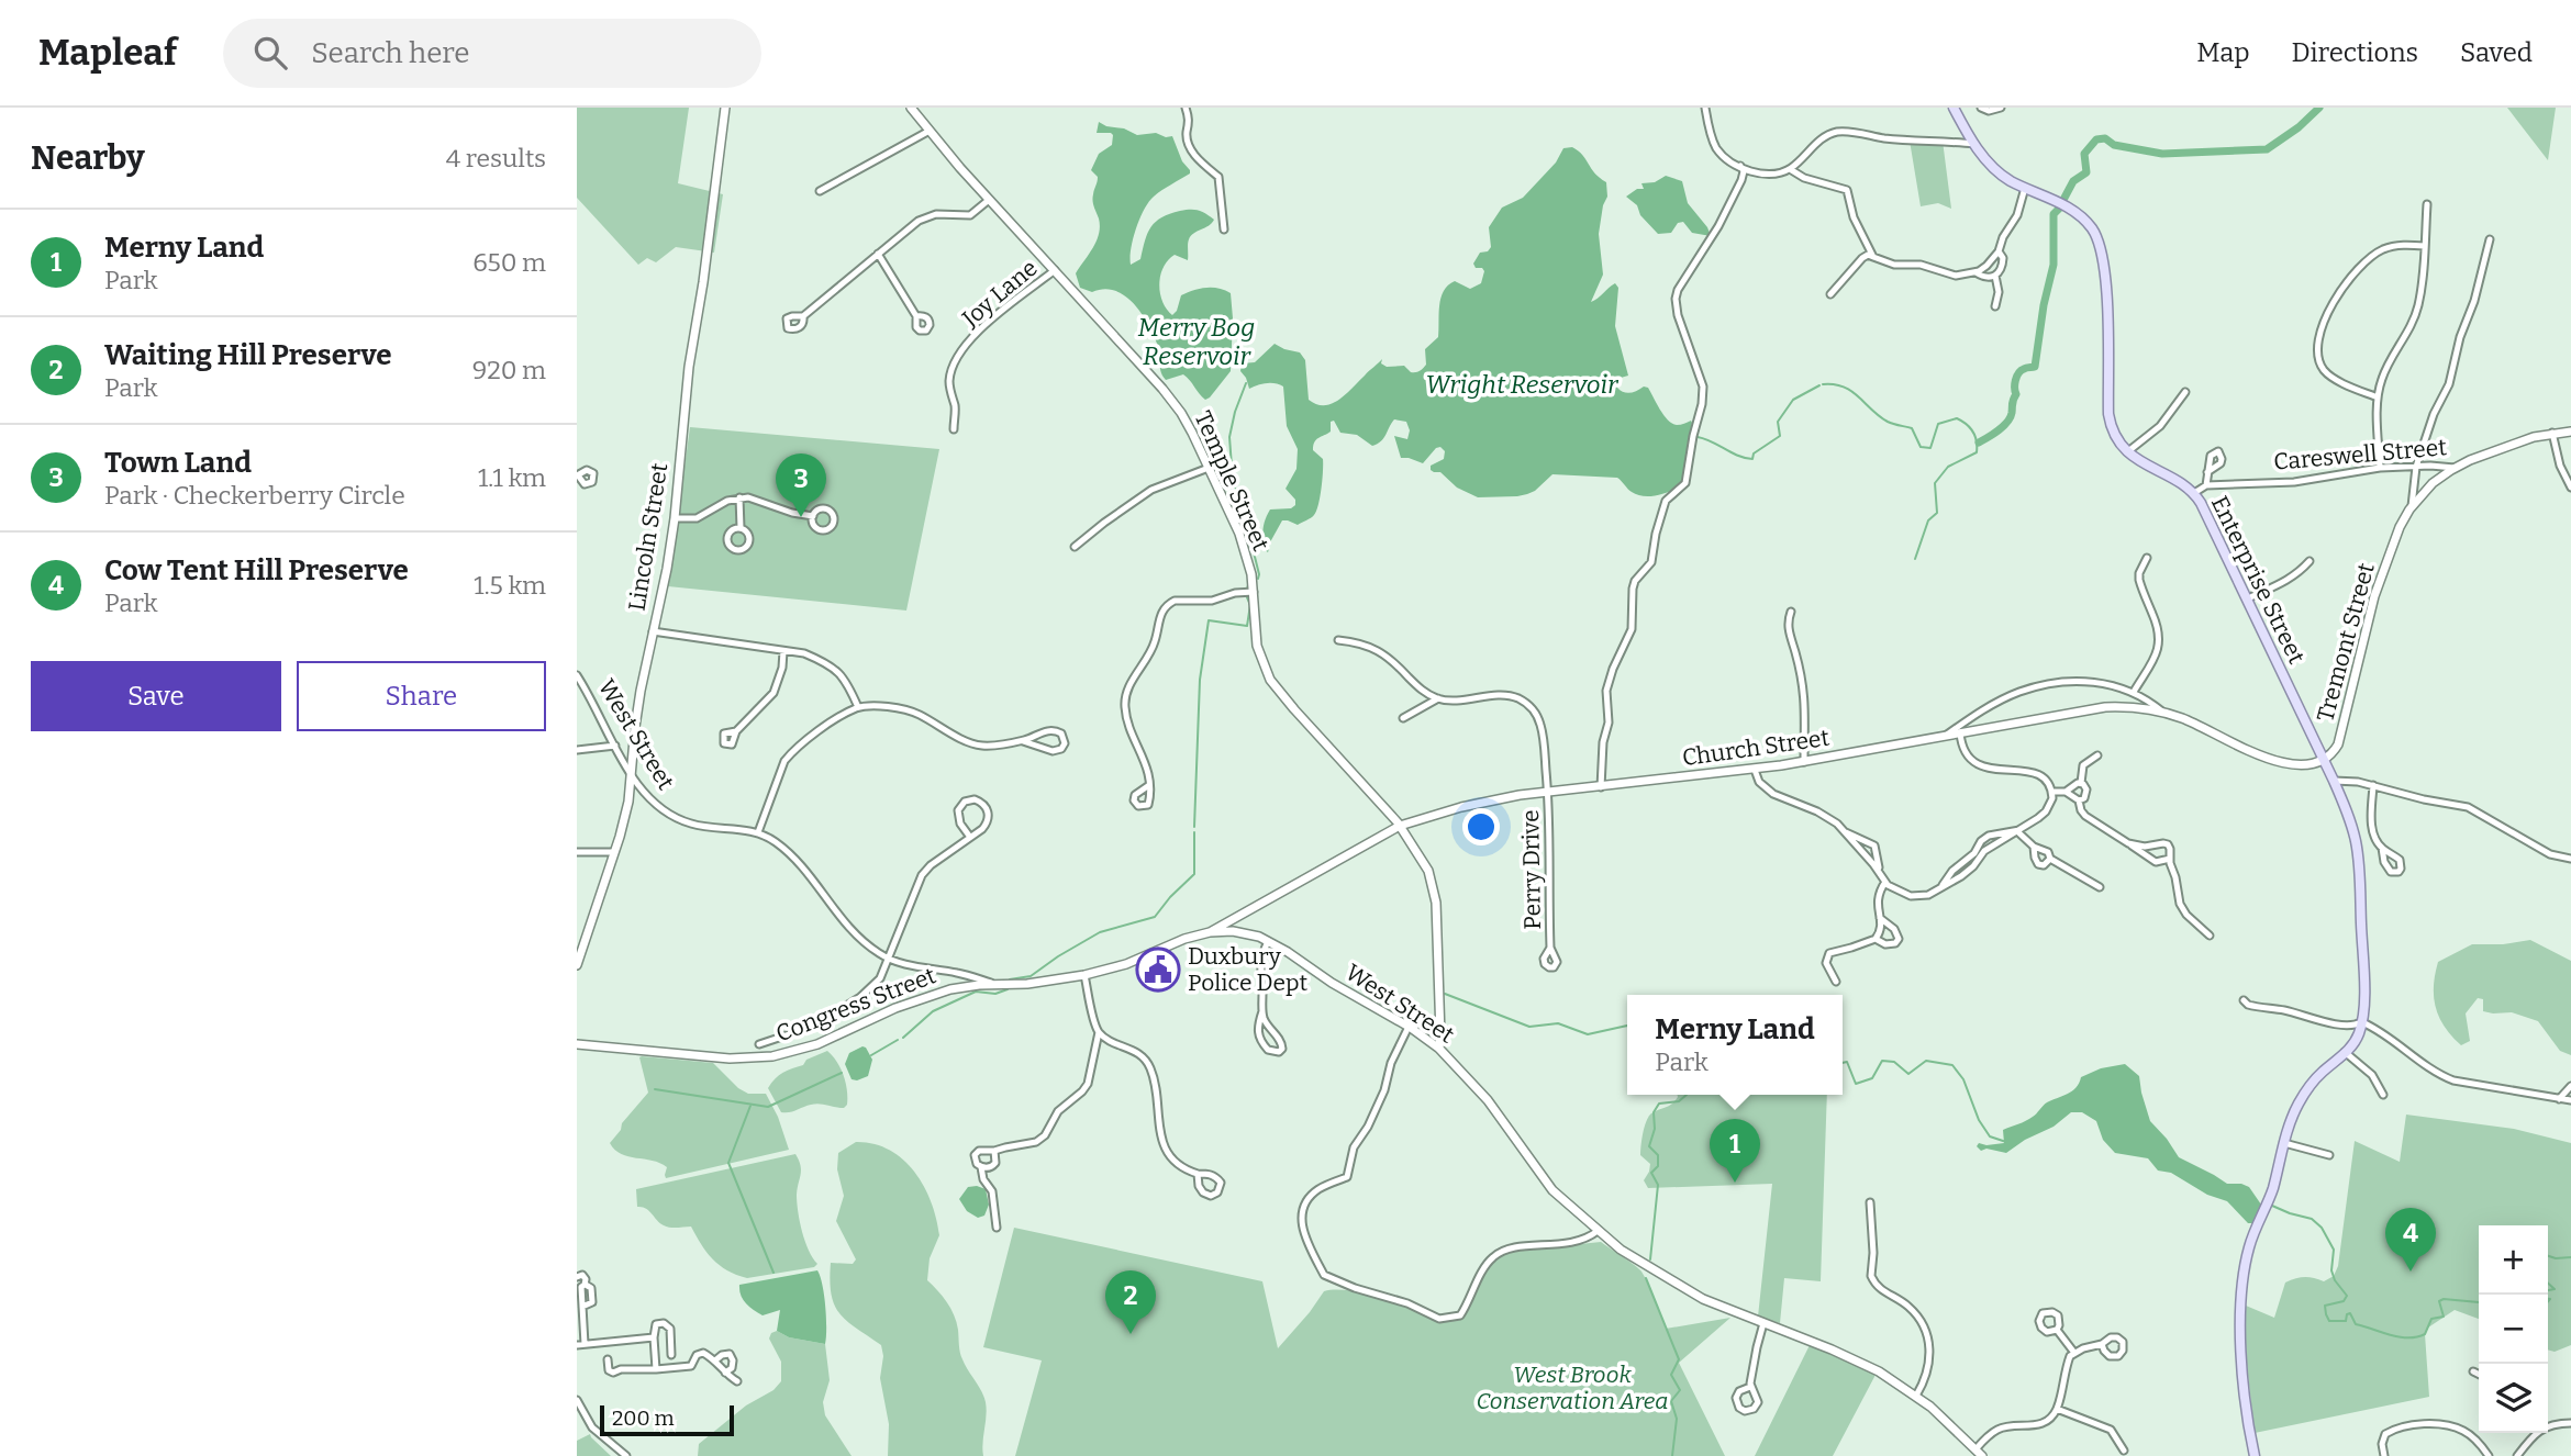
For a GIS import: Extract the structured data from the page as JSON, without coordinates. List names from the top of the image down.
{
  "streets": {
    "main road": [
      "Careswell Street",
      "Temple Street",
      "Lincoln Street",
      "Enterprise Street",
      "Tremont Street",
      "West Street",
      "Church Street",
      "Congress Street"
    ],
    "street": ["Joy Lane", "Perry Drive"]
  },
  "crossings": [
    ["Joy Lane", "Temple Street"],
    ["Careswell Street", "Enterprise Street"],
    ["Careswell Street", "Tremont Street"],
    ["Temple Street", "West Street"],
    ["Temple Street", "Church Street"],
    ["Lincoln Street", "West Street"],
    ["Enterprise Street", "Tremont Street"],
    ["Enterprise Street", "Church Street"],
    ["Tremont Street", "Church Street"],
    ["West Street", "Church Street"],
    ["West Street", "Congress Street"],
    ["Church Street", "Perry Drive"]
  ],
  "water": ["Merry Bog Reservoir", "Wright Reservoir"],
  "parks": ["West Brook Conservation Area"],
  "places": {
    "public building": ["Duxbury Police Dept"]
  },
  "scale_bar": "200 m",
  "page": {
    "header": "Mapleaf",
    "search": "Search here",
    "nav": ["Map", "Directions", "Saved"],
    "heading": ["Nearby", "4 results"],
    "list": [
      {
        "mark": "1",
        "name": "Merny Land",
        "note": "Park",
        "value": "650 m"
      },
      {
        "mark": "2",
        "name": "Waiting Hill Preserve",
        "note": "Park",
        "value": "920 m"
      },
      {
        "mark": "3",
        "name": "Town Land",
        "note": "Park · Checkerberry Circle",
        "value": "1.1 km"
      },
      {
        "mark": "4",
        "name": "Cow Tent Hill Preserve",
        "note": "Park",
        "value": "1.5 km"
      }
    ],
    "pins": [
      "3",
      "1",
      "4",
      "2"
    ],
    "buttons": ["Save", "Share"],
    "popup": ["Merny Land", "Park"],
    "map_buttons": ["+", "−"],
    "scale": "200 m"
  }
}
